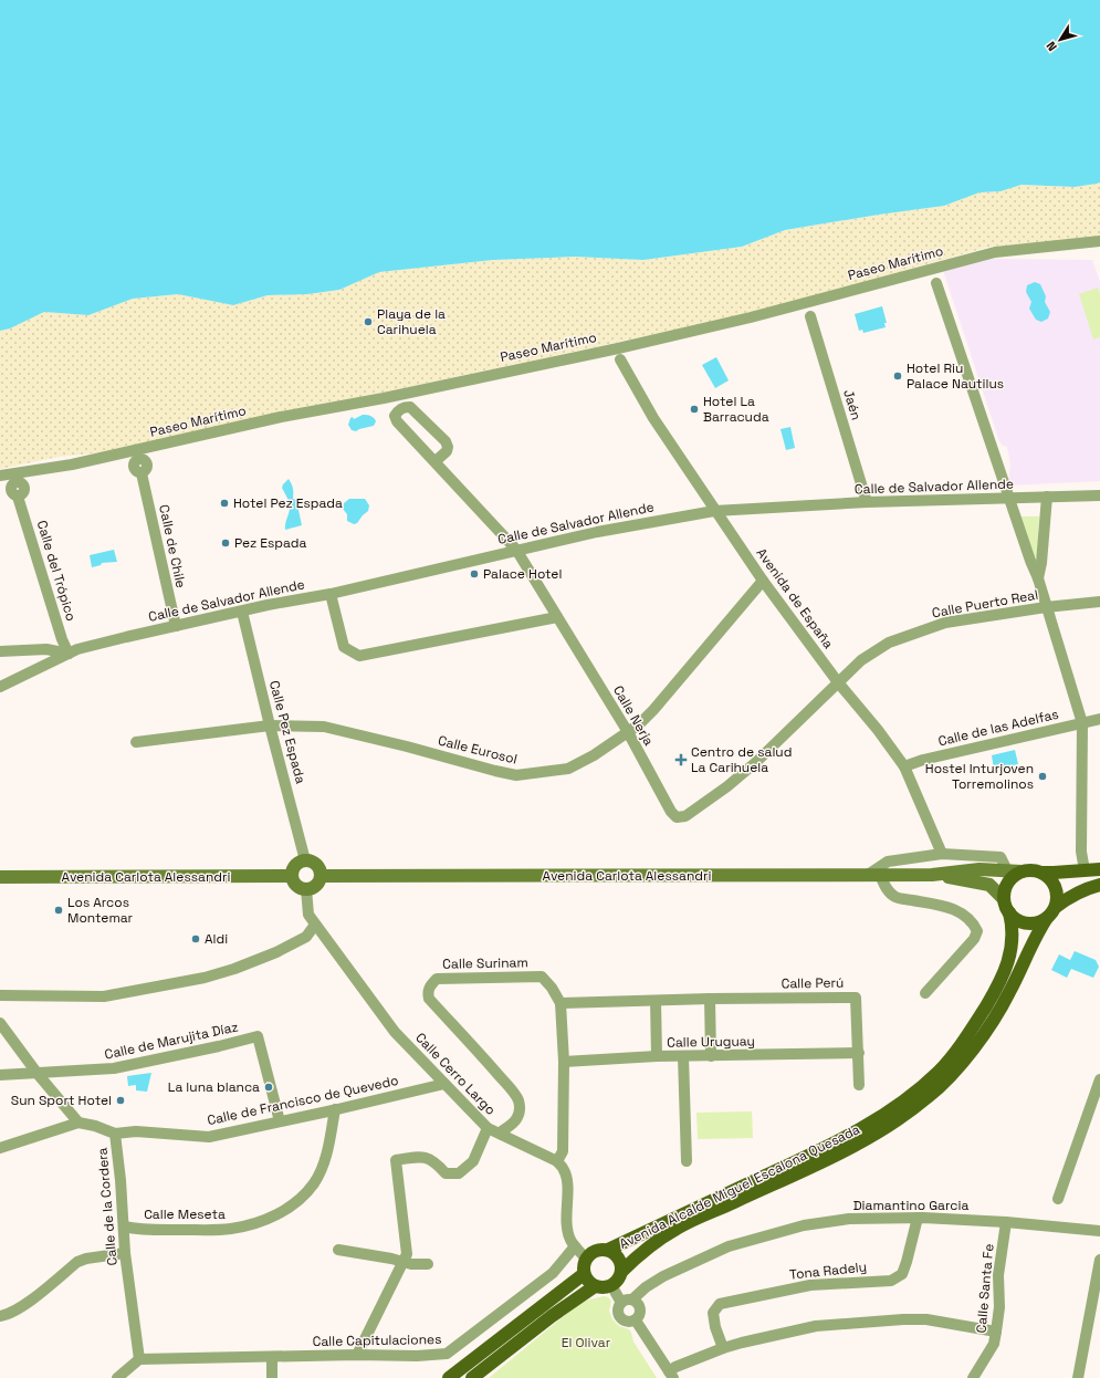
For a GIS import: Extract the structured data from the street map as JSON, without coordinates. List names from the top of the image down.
{
  "streets": {
    "main road": ["Avenida Carlota Alessandri", "Avenida Alcalde Miguel Escalona Quesada"],
    "street": [
      "Paseo Marítimo",
      "Jaén",
      "Calle de Salvador Allende",
      "Calle de Chile",
      "Calle del Trópico",
      "Avenida de España",
      "Calle Puerto Real",
      "Calle Nerja",
      "Calle de las Adelfas",
      "Calle Pez Espada",
      "Calle Eurosol",
      "Calle Surinam",
      "Calle Perú",
      "Calle de Marujita Díaz",
      "Calle Uruguay",
      "Calle Cerro Largo",
      "Calle de Francisco de Quevedo",
      "Diamantino Garcia",
      "Calle de la Cordera",
      "Calle Meseta",
      "Tona Radely",
      "Calle Santa Fe",
      "Calle Capitulaciones"
    ]
  },
  "crossings": [
    ["Jaén", "Calle de Salvador Allende"],
    ["Calle de Salvador Allende", "Calle de Chile"],
    ["Calle de Salvador Allende", "Calle del Trópico"],
    ["Calle de Salvador Allende", "Avenida de España"],
    ["Calle de Salvador Allende", "Calle Nerja"],
    ["Calle de Salvador Allende", "Calle Pez Espada"],
    ["Avenida de España", "Calle Puerto Real"],
    ["Avenida de España", "Calle Nerja"],
    ["Avenida de España", "Calle de las Adelfas"],
    ["Avenida de España", "Calle Eurosol"],
    ["Calle Puerto Real", "Calle Nerja"],
    ["Calle Nerja", "Calle Eurosol"],
    ["Calle Pez Espada", "Calle Eurosol"],
    ["Calle Pez Espada", "Avenida Carlota Alessandri"],
    ["Calle Pez Espada", "Calle Cerro Largo"],
    ["Avenida Carlota Alessandri", "Calle Cerro Largo"],
    ["Avenida Carlota Alessandri", "Avenida Alcalde Miguel Escalona Quesada"],
    ["Calle Surinam", "Calle Perú"],
    ["Calle Surinam", "Calle Uruguay"],
    ["Calle Surinam", "Calle Cerro Largo"],
    ["Calle Perú", "Calle Uruguay"],
    ["Calle de Marujita Díaz", "Calle de Francisco de Quevedo"],
    ["Calle Cerro Largo", "Calle de Francisco de Quevedo"],
    ["Calle de Francisco de Quevedo", "Calle de la Cordera"],
    ["Calle de Francisco de Quevedo", "Calle Meseta"],
    ["Diamantino Garcia", "Tona Radely"],
    ["Diamantino Garcia", "Calle Santa Fe"],
    ["Calle de la Cordera", "Calle Meseta"],
    ["Calle de la Cordera", "Calle Capitulaciones"]
  ],
  "parks": ["El Olivar"],
  "places": {
    "other": [
      "Playa de la Carihuela",
      "Hotel Riu Palace Nautilus",
      "Hotel La Barracuda",
      "Hotel Pez Espada",
      "Pez Espada",
      "Palace Hotel",
      "Hostel Inturjoven Torremolinos",
      "Los Arcos Montemar",
      "Aldi",
      "La luna blanca",
      "Sun Sport Hotel"
    ],
    "health": ["Centro de salud La Carihuela"]
  },
  "north": "bottom left"
}
